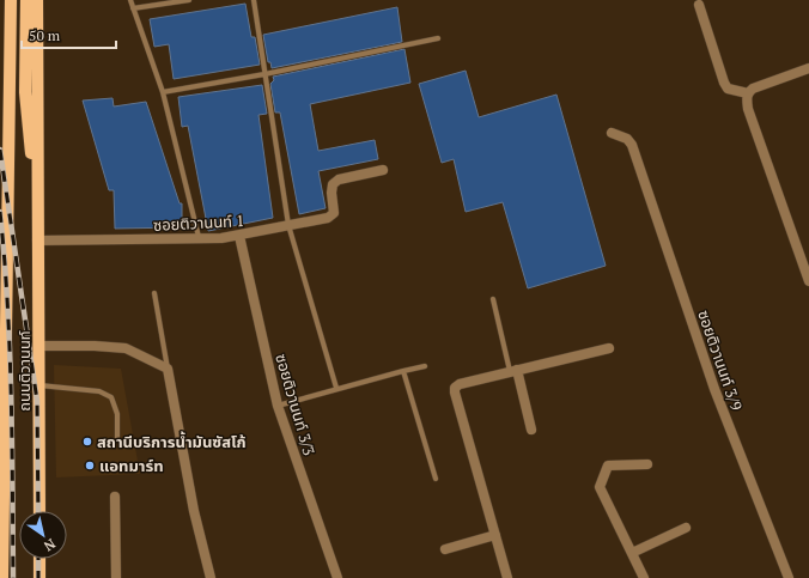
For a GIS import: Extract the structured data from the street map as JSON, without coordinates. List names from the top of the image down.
{
  "streets": {
    "main road": ["ถนนติวานนท์"],
    "street": ["ซอยติวานนท์ 1", "ซอยติวานนท์ 3/9", "ซอยติวานนท์ 3/3"]
  },
  "crossings": [
    ["ซอยติวานนท์ 1", "ถนนติวานนท์"],
    ["ซอยติวานนท์ 1", "ซอยติวานนท์ 3/3"]
  ],
  "places": ["สถานีบริการน้ำมันซัสโก้", "แอทมาร์ท"],
  "scale_bar": "50 m",
  "north": "bottom right"
}
